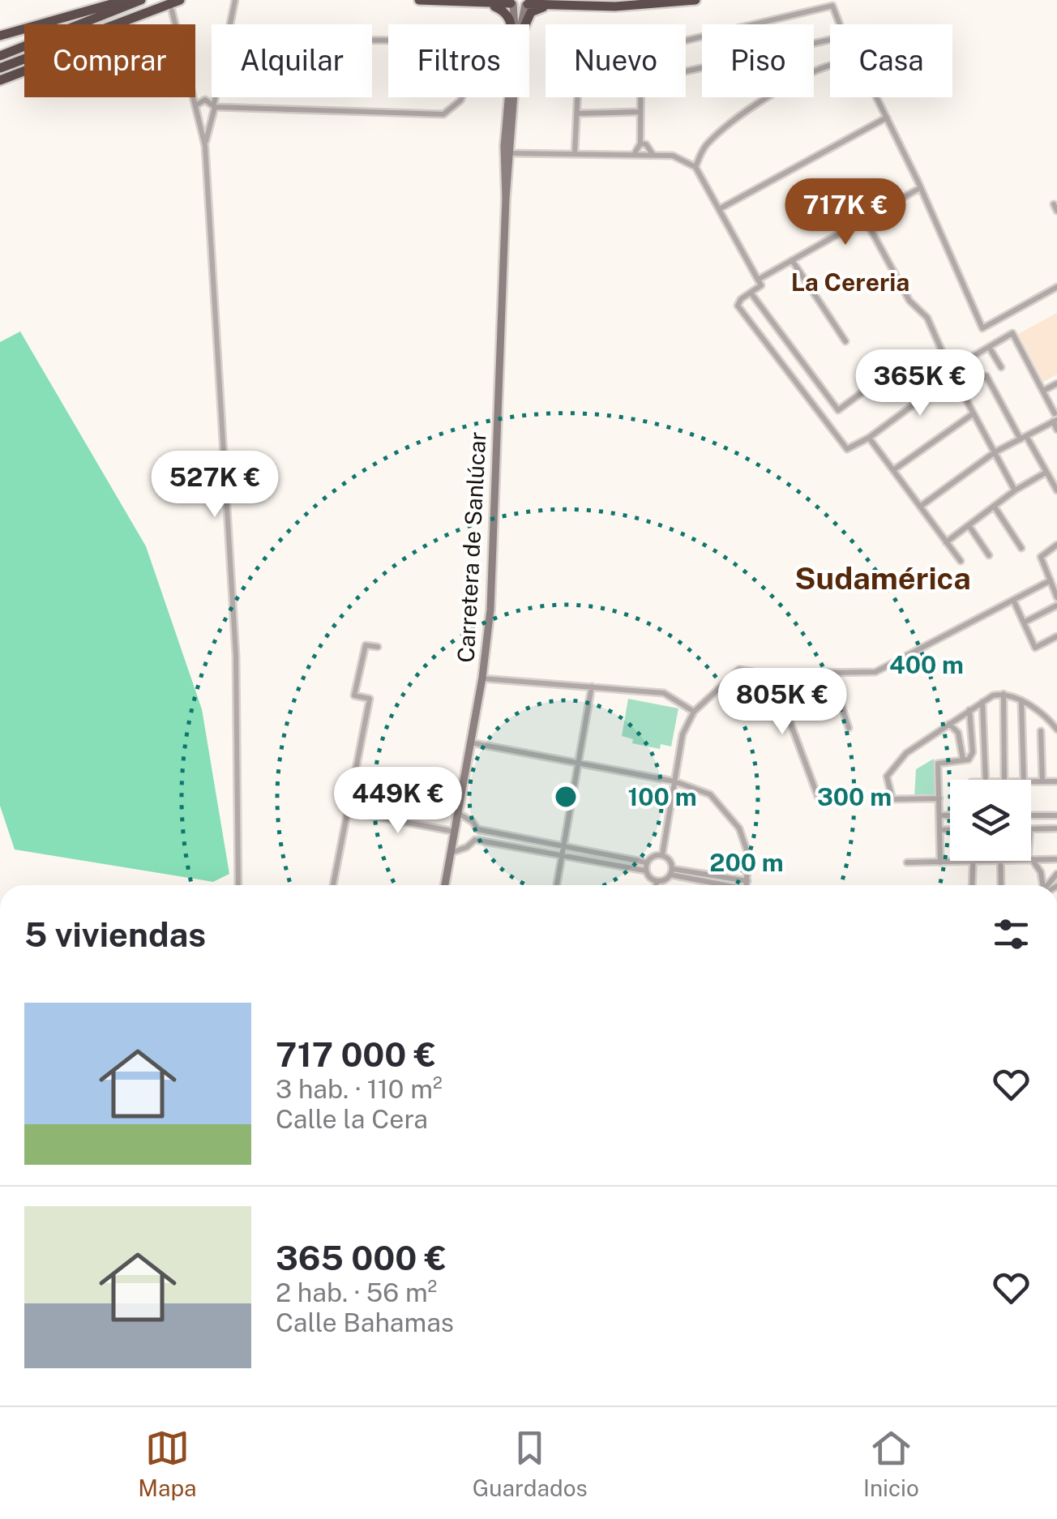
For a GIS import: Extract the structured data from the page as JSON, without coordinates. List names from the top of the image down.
{
  "streets": {
    "main road": ["Carretera de Sanlúcar"]
  },
  "districts": ["La Cereria", "Sudamérica"],
  "page": {
    "chip": [
      "Comprar",
      "Alquilar",
      "Filtros",
      "Nuevo",
      "Piso",
      "Casa"
    ],
    "price": [
      "717K €",
      "365K €",
      "527K €",
      "805K €",
      "449K €"
    ],
    "heading": "5 viviendas",
    "list": [
      {
        "name": "717 000 €",
        "note": "3 hab. · 110 m² · Calle la Cera"
      },
      {
        "name": "365 000 €",
        "note": "2 hab. · 56 m² · Calle Bahamas"
      }
    ],
    "tabs": ["Mapa", "Guardados", "Inicio"]
  },
  "rings": [
    "400 m",
    "100 m",
    "300 m",
    "200 m"
  ]
}
